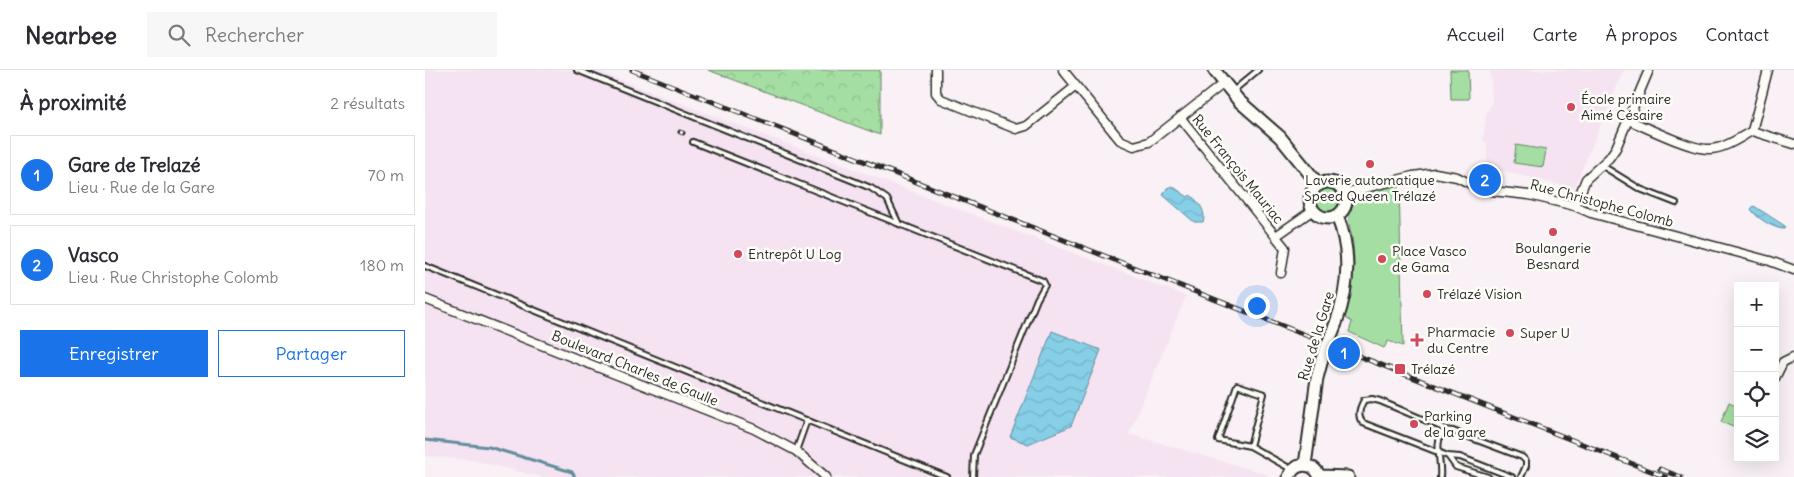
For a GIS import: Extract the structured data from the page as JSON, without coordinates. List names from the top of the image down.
{
  "streets": {
    "street": [
      "Rue François Mauriac",
      "Rue Christophe Colomb",
      "Rue de la Gare",
      "Boulevard Charles de Gaulle"
    ]
  },
  "crossings": [
    ["Rue François Mauriac", "Rue Christophe Colomb"],
    ["Rue François Mauriac", "Rue de la Gare"],
    ["Rue Christophe Colomb", "Rue de la Gare"]
  ],
  "places": {
    "other": [
      "École primaire Aimé Césaire",
      "Laverie automatique Speed Queen Trélazé",
      "Boulangerie Besnard",
      "Entrepôt U Log",
      "Place Vasco de Gama",
      "Trélazé Vision",
      "Super U",
      "Parking de la gare"
    ],
    "health": ["Pharmacie du Centre"],
    "transit": ["Trélazé"]
  },
  "page": {
    "header": "Nearbee",
    "search": "Rechercher",
    "nav": [
      "Accueil",
      "Carte",
      "À propos",
      "Contact"
    ],
    "heading": ["À proximité", "2 résultats"],
    "list": [
      {
        "mark": "1",
        "name": "Gare de Trelazé",
        "note": "Lieu · Rue de la Gare",
        "value": "70 m"
      },
      {
        "mark": "2",
        "name": "Vasco",
        "note": "Lieu · Rue Christophe Colomb",
        "value": "180 m"
      }
    ],
    "pins": ["2", "1"],
    "map_buttons": ["+", "−"],
    "buttons": ["Enregistrer", "Partager"]
  }
}
